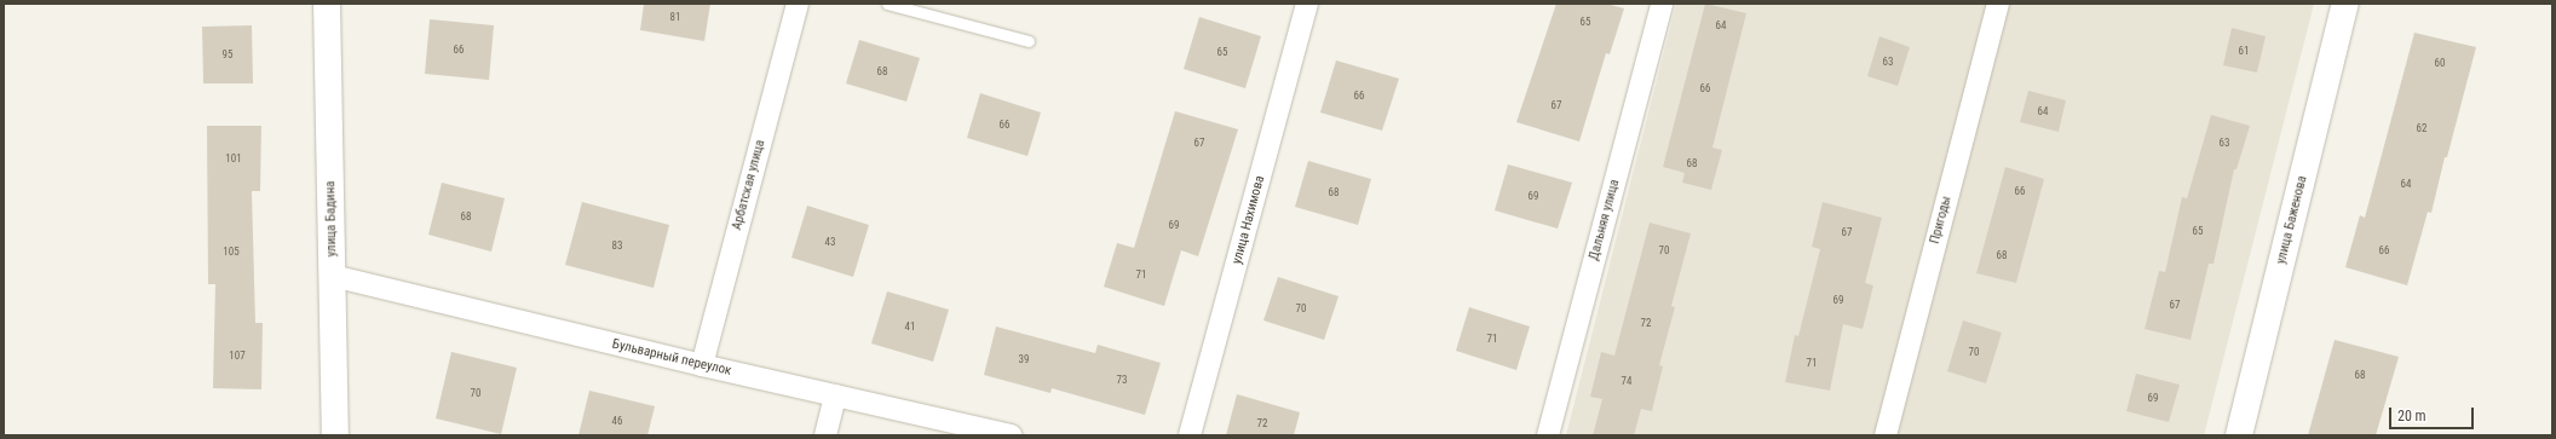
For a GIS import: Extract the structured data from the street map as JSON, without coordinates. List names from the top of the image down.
{
  "streets": {
    "street": [
      "Арбатская улица",
      "улица Бадина",
      "улица Нахимова",
      "Дальняя улица",
      "Пригоды",
      "улица Баженова",
      "Бульварный переулок"
    ]
  },
  "crossings": [
    ["Арбатская улица", "Бульварный переулок"],
    ["улица Бадина", "Бульварный переулок"]
  ],
  "house_numbers": [
    "81",
    "65",
    "64",
    "66",
    "61",
    "65",
    "95",
    "63",
    "60",
    "68",
    "66",
    "66",
    "67",
    "64",
    "66",
    "62",
    "67",
    "63",
    "101",
    "68",
    "64",
    "66",
    "68",
    "69",
    "68",
    "69",
    "65",
    "67",
    "43",
    "83",
    "70",
    "66",
    "105",
    "68",
    "71",
    "69",
    "67",
    "70",
    "72",
    "41",
    "71",
    "70",
    "107",
    "39",
    "71",
    "68",
    "73",
    "74",
    "70",
    "69",
    "46",
    "72"
  ],
  "scale_bar": "20 m"
}
